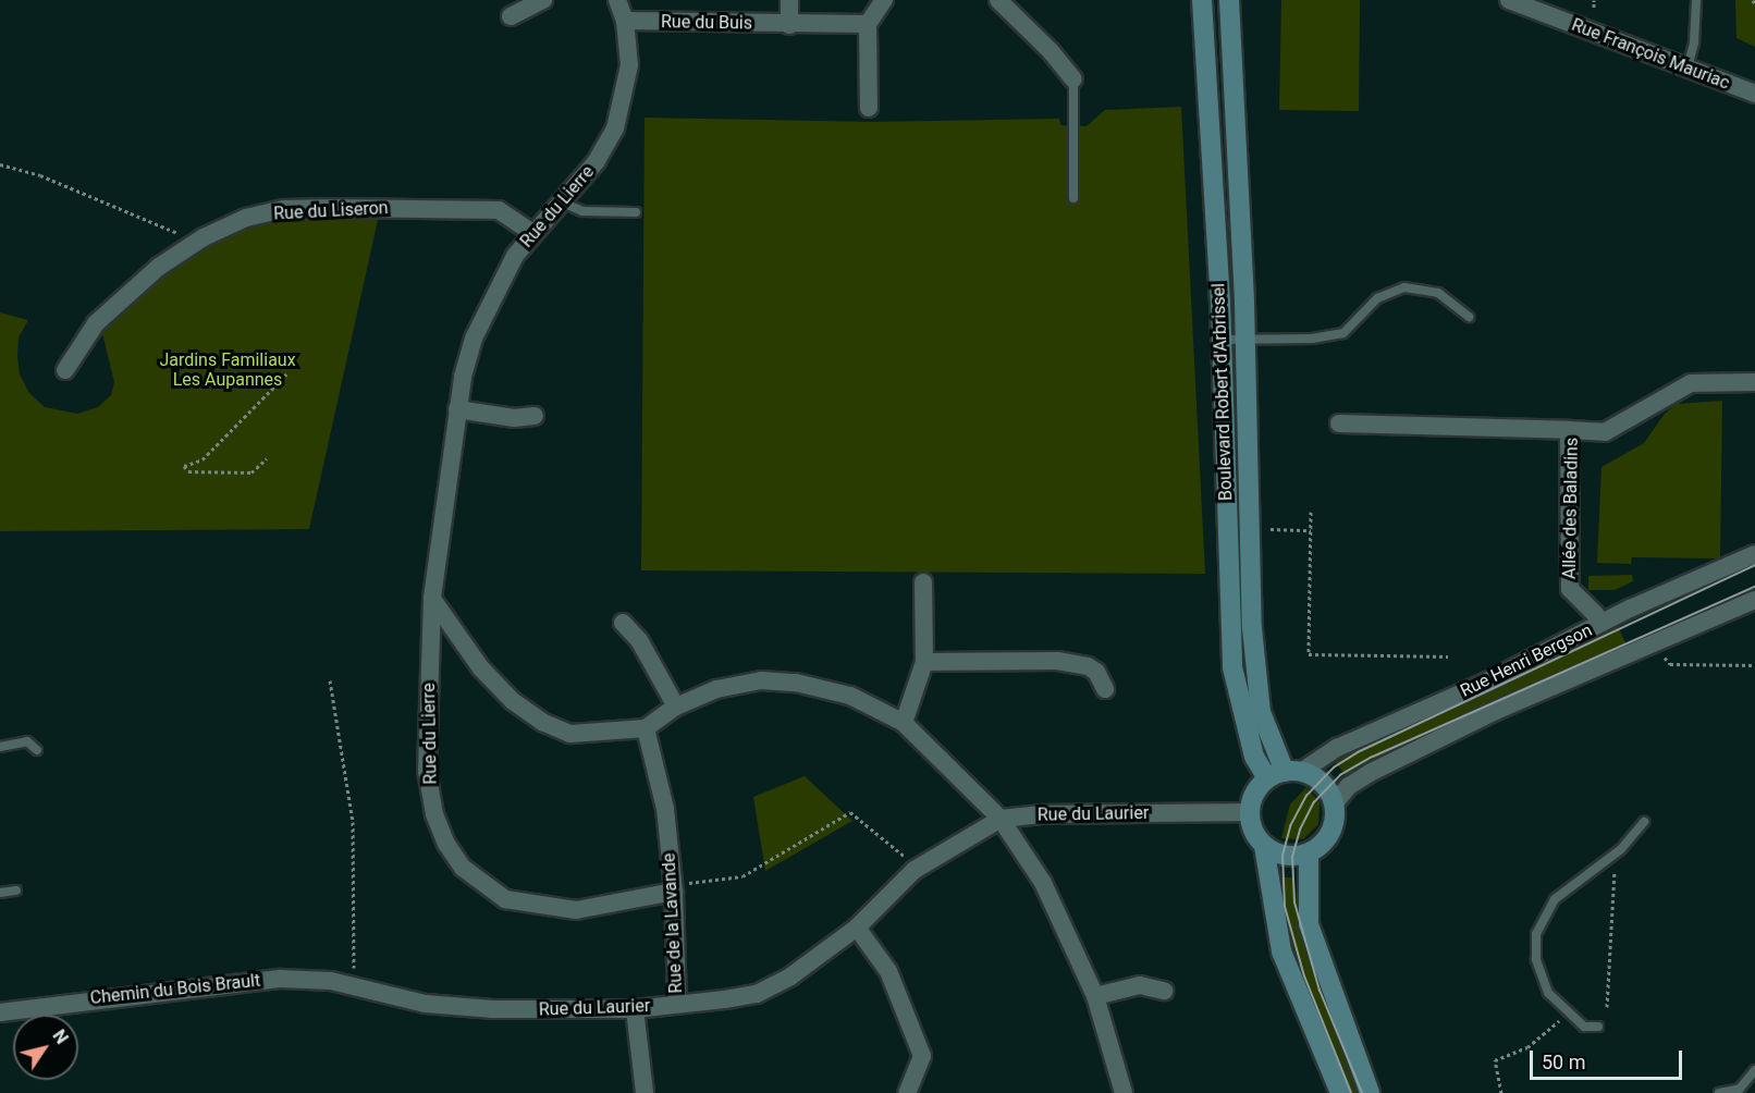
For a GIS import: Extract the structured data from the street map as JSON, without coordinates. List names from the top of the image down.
{
  "streets": {
    "street": [
      "Rue du Buis",
      "Rue François Mauriac",
      "Rue du Lierre",
      "Rue du Liseron",
      "Boulevard Robert d'Arbrissel",
      "Allée des Baladins",
      "Rue Henri Bergson",
      "Rue du Laurier",
      "Rue de la Lavande",
      "Chemin du Bois Brault"
    ]
  },
  "crossings": [
    ["Rue du Buis", "Rue du Lierre"],
    ["Rue du Lierre", "Rue du Liseron"],
    ["Rue du Lierre", "Rue de la Lavande"],
    ["Boulevard Robert d'Arbrissel", "Rue Henri Bergson"],
    ["Boulevard Robert d'Arbrissel", "Rue du Laurier"],
    ["Rue Henri Bergson", "Rue du Laurier"],
    ["Rue du Laurier", "Rue de la Lavande"],
    ["Rue du Laurier", "Chemin du Bois Brault"]
  ],
  "parks": ["Jardins Familiaux Les Aupannes"],
  "scale_bar": "50 m",
  "north": "top right"
}
